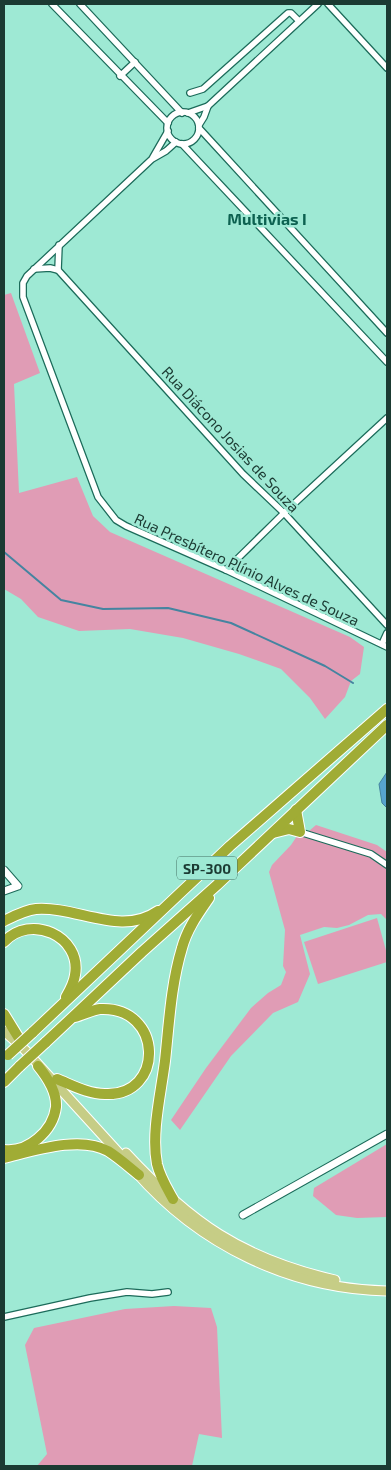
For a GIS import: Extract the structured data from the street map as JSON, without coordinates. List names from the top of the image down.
{
  "streets": {
    "highway": ["SP-300"],
    "street": ["Rua Diácono Josias de Souza", "Rua Presbítero Plínio Alves de Souza"]
  },
  "districts": ["Multivias I"]
}
